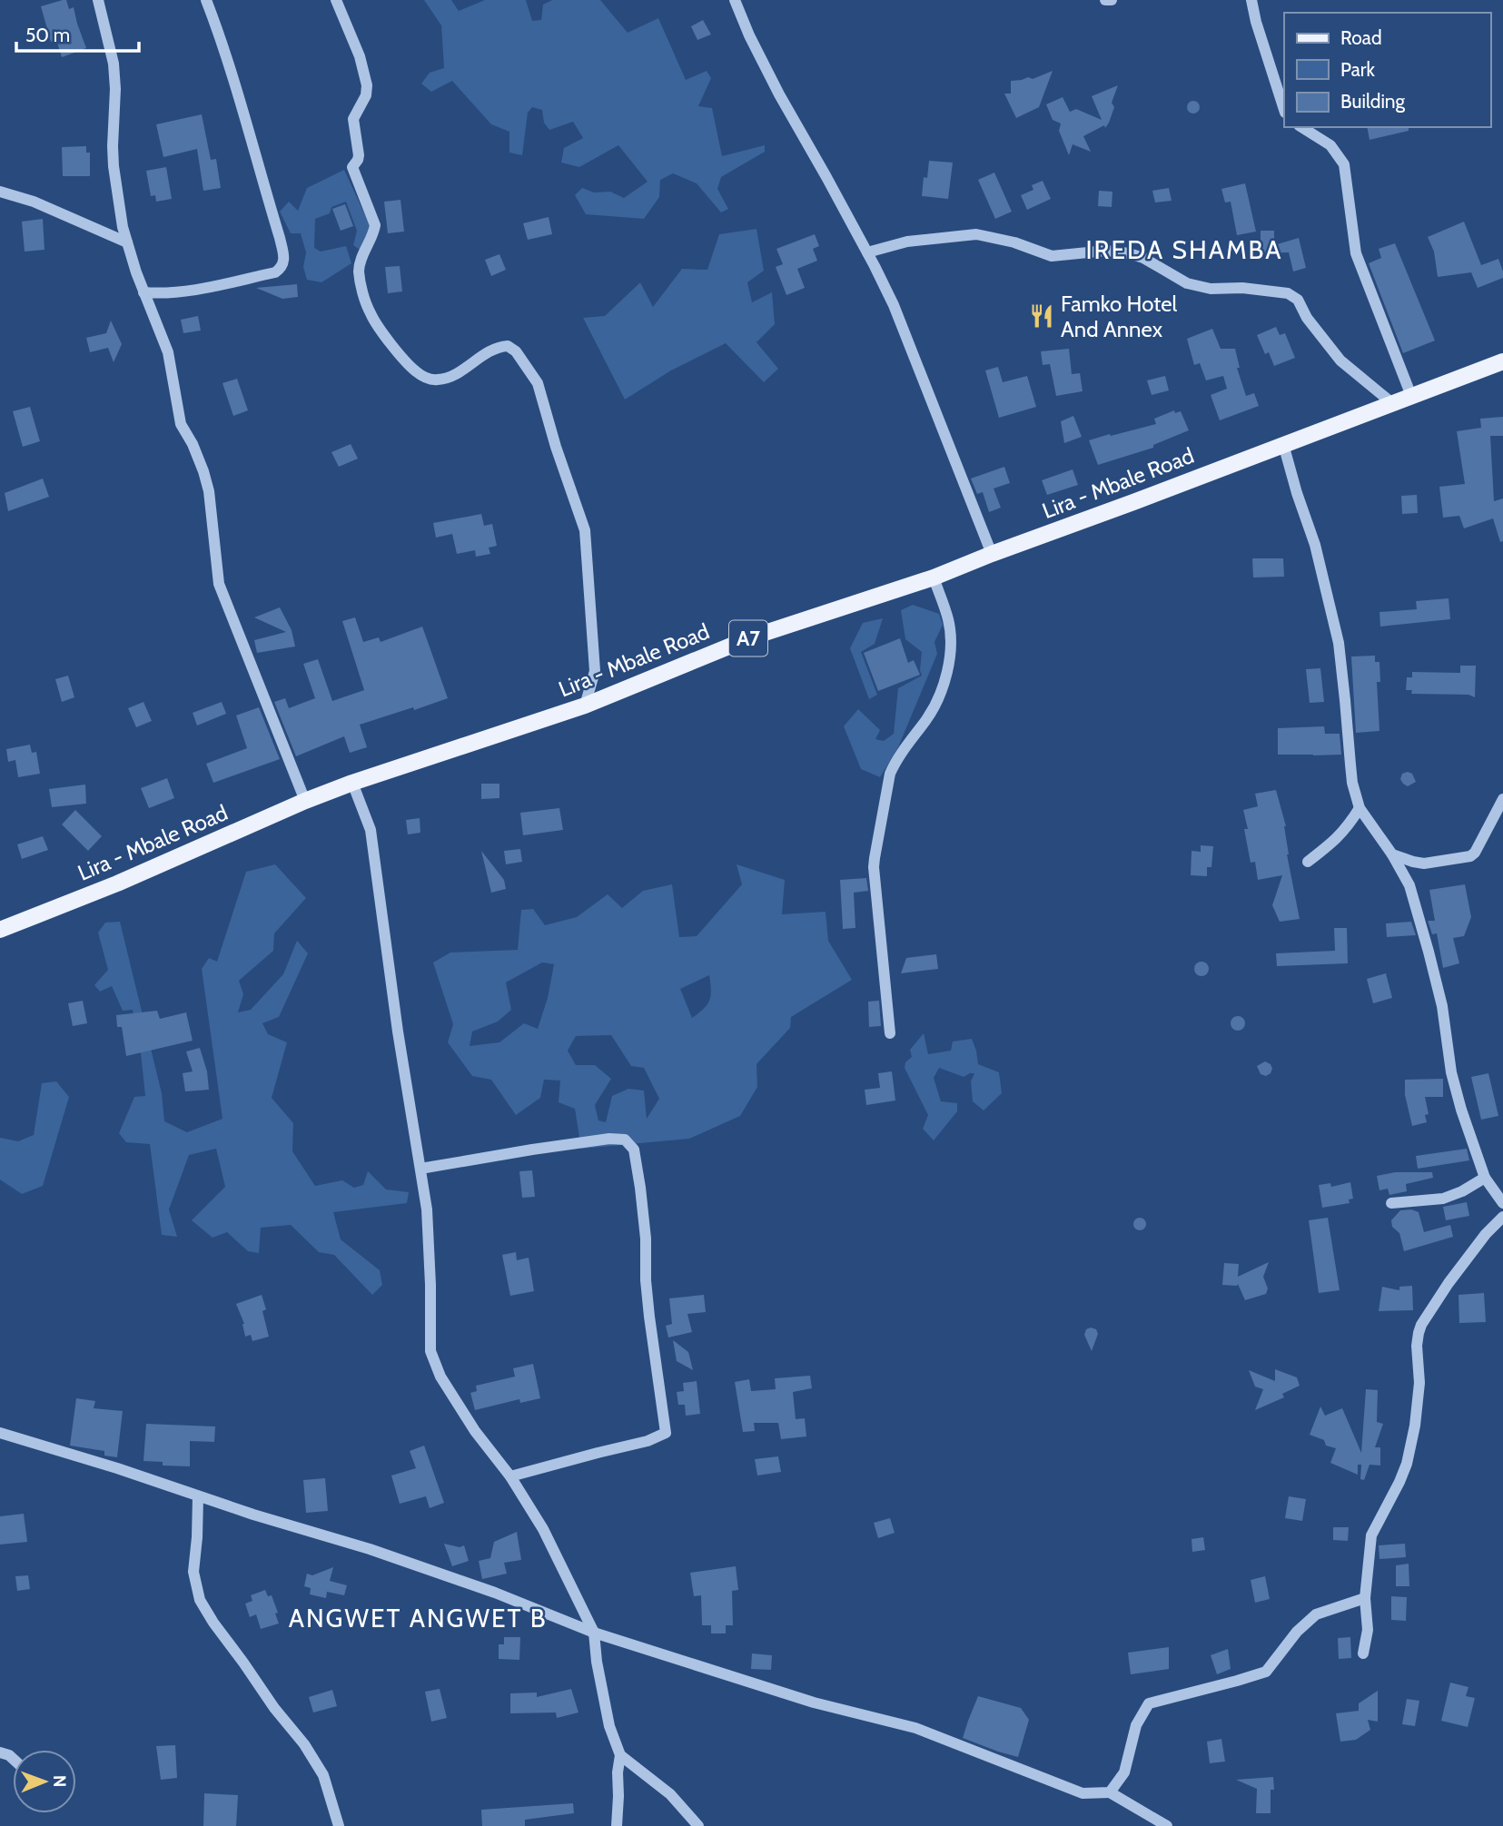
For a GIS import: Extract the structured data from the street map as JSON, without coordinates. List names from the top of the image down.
{
  "streets": {
    "main road": ["Lira - Mbale Road", "A7"]
  },
  "districts": ["IREDA SHAMBA", "ANGWET ANGWET B"],
  "places": {
    "restaurant": ["Famko Hotel And Annex"]
  },
  "legend": ["Road", "Park", "Building"],
  "scale_bar": "50 m",
  "north": "right"
}
